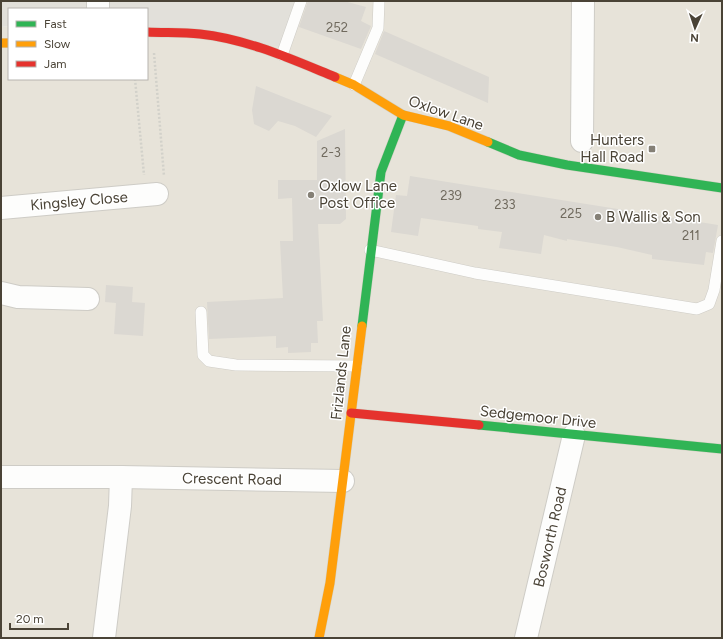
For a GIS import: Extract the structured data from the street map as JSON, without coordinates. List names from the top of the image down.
{
  "streets": {
    "street": [
      "Oxlow Lane",
      "Kingsley Close",
      "Frizlands Lane",
      "Sedgemoor Drive",
      "Crescent Road",
      "Bosworth Road"
    ]
  },
  "crossings": [
    ["Oxlow Lane", "Frizlands Lane"],
    ["Frizlands Lane", "Sedgemoor Drive"],
    ["Frizlands Lane", "Crescent Road"],
    ["Sedgemoor Drive", "Bosworth Road"]
  ],
  "places": {
    "transit": ["Hunters Hall Road"],
    "other": ["Oxlow Lane Post Office", "B Wallis & Son"]
  },
  "house_numbers": [
    "252",
    "2-3",
    "239",
    "233",
    "225",
    "211"
  ],
  "legend": ["Fast", "Slow", "Jam"],
  "scale_bar": "20 m",
  "north": "bottom"
}
